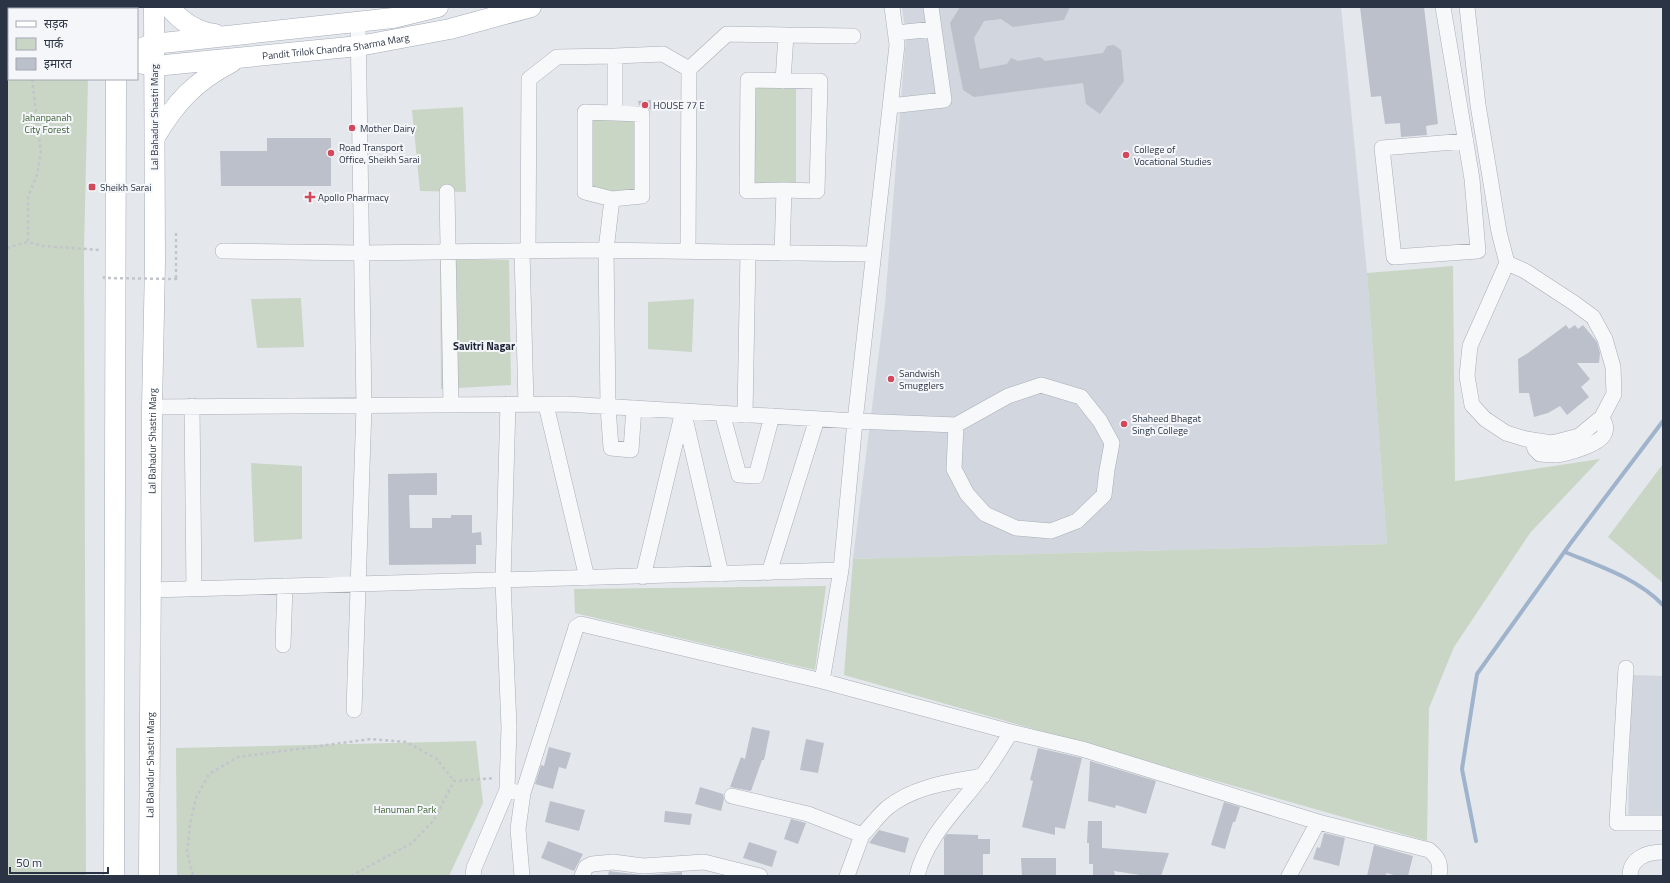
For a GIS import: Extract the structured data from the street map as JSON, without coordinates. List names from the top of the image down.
{
  "streets": {
    "main road": ["Pandit Trilok Chandra Sharma Marg", "Lal Bahadur Shastri Marg"]
  },
  "crossings": [
    ["Pandit Trilok Chandra Sharma Marg", "Lal Bahadur Shastri Marg"]
  ],
  "districts": ["Savitri Nagar"],
  "parks": ["Jahanpanah City Forest", "Hanuman Park"],
  "places": {
    "other": [
      "HOUSE 77 E",
      "Mother Dairy",
      "Road Transport Office, Sheikh Sarai",
      "College of Vocational Studies",
      "Sandwish Smugglers",
      "Shaheed Bhagat Singh College"
    ],
    "transit": ["Sheikh Sarai"],
    "health": ["Apollo Pharmacy"]
  },
  "legend": ["सड़क", "पार्क", "इमारत"],
  "scale_bar": "50 m"
}
